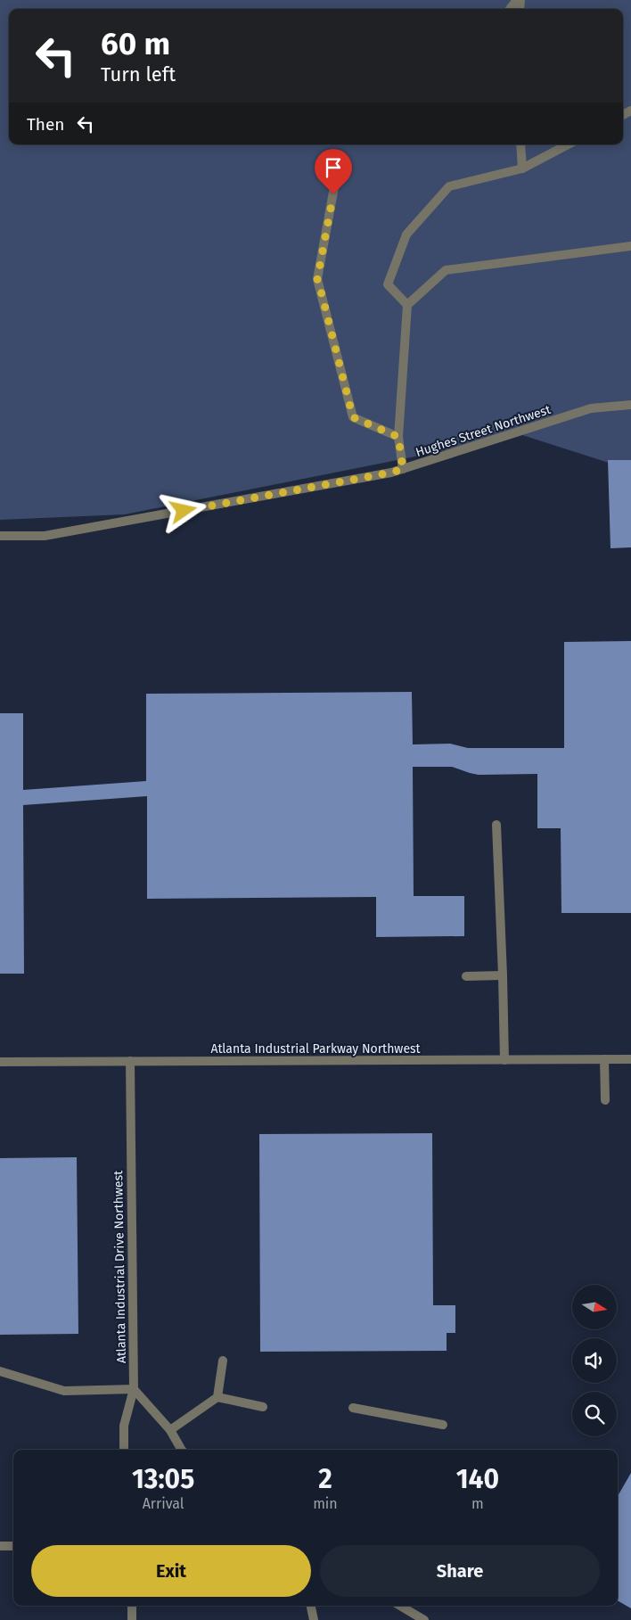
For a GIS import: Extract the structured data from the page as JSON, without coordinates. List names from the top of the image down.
{
  "streets": {
    "street": ["Hughes Street Northwest", "Atlanta Industrial Parkway Northwest", "Atlanta Industrial Drive Northwest"]
  },
  "crossings": [
    ["Atlanta Industrial Parkway Northwest", "Atlanta Industrial Drive Northwest"]
  ],
  "north": "right",
  "page": {
    "turn": ["60 m", "Turn left"],
    "then": "Then",
    "eta": [
      "13:05",
      "Arrival",
      "2",
      "min",
      "140",
      "m"
    ],
    "buttons": ["Exit", "Share"]
  }
}
